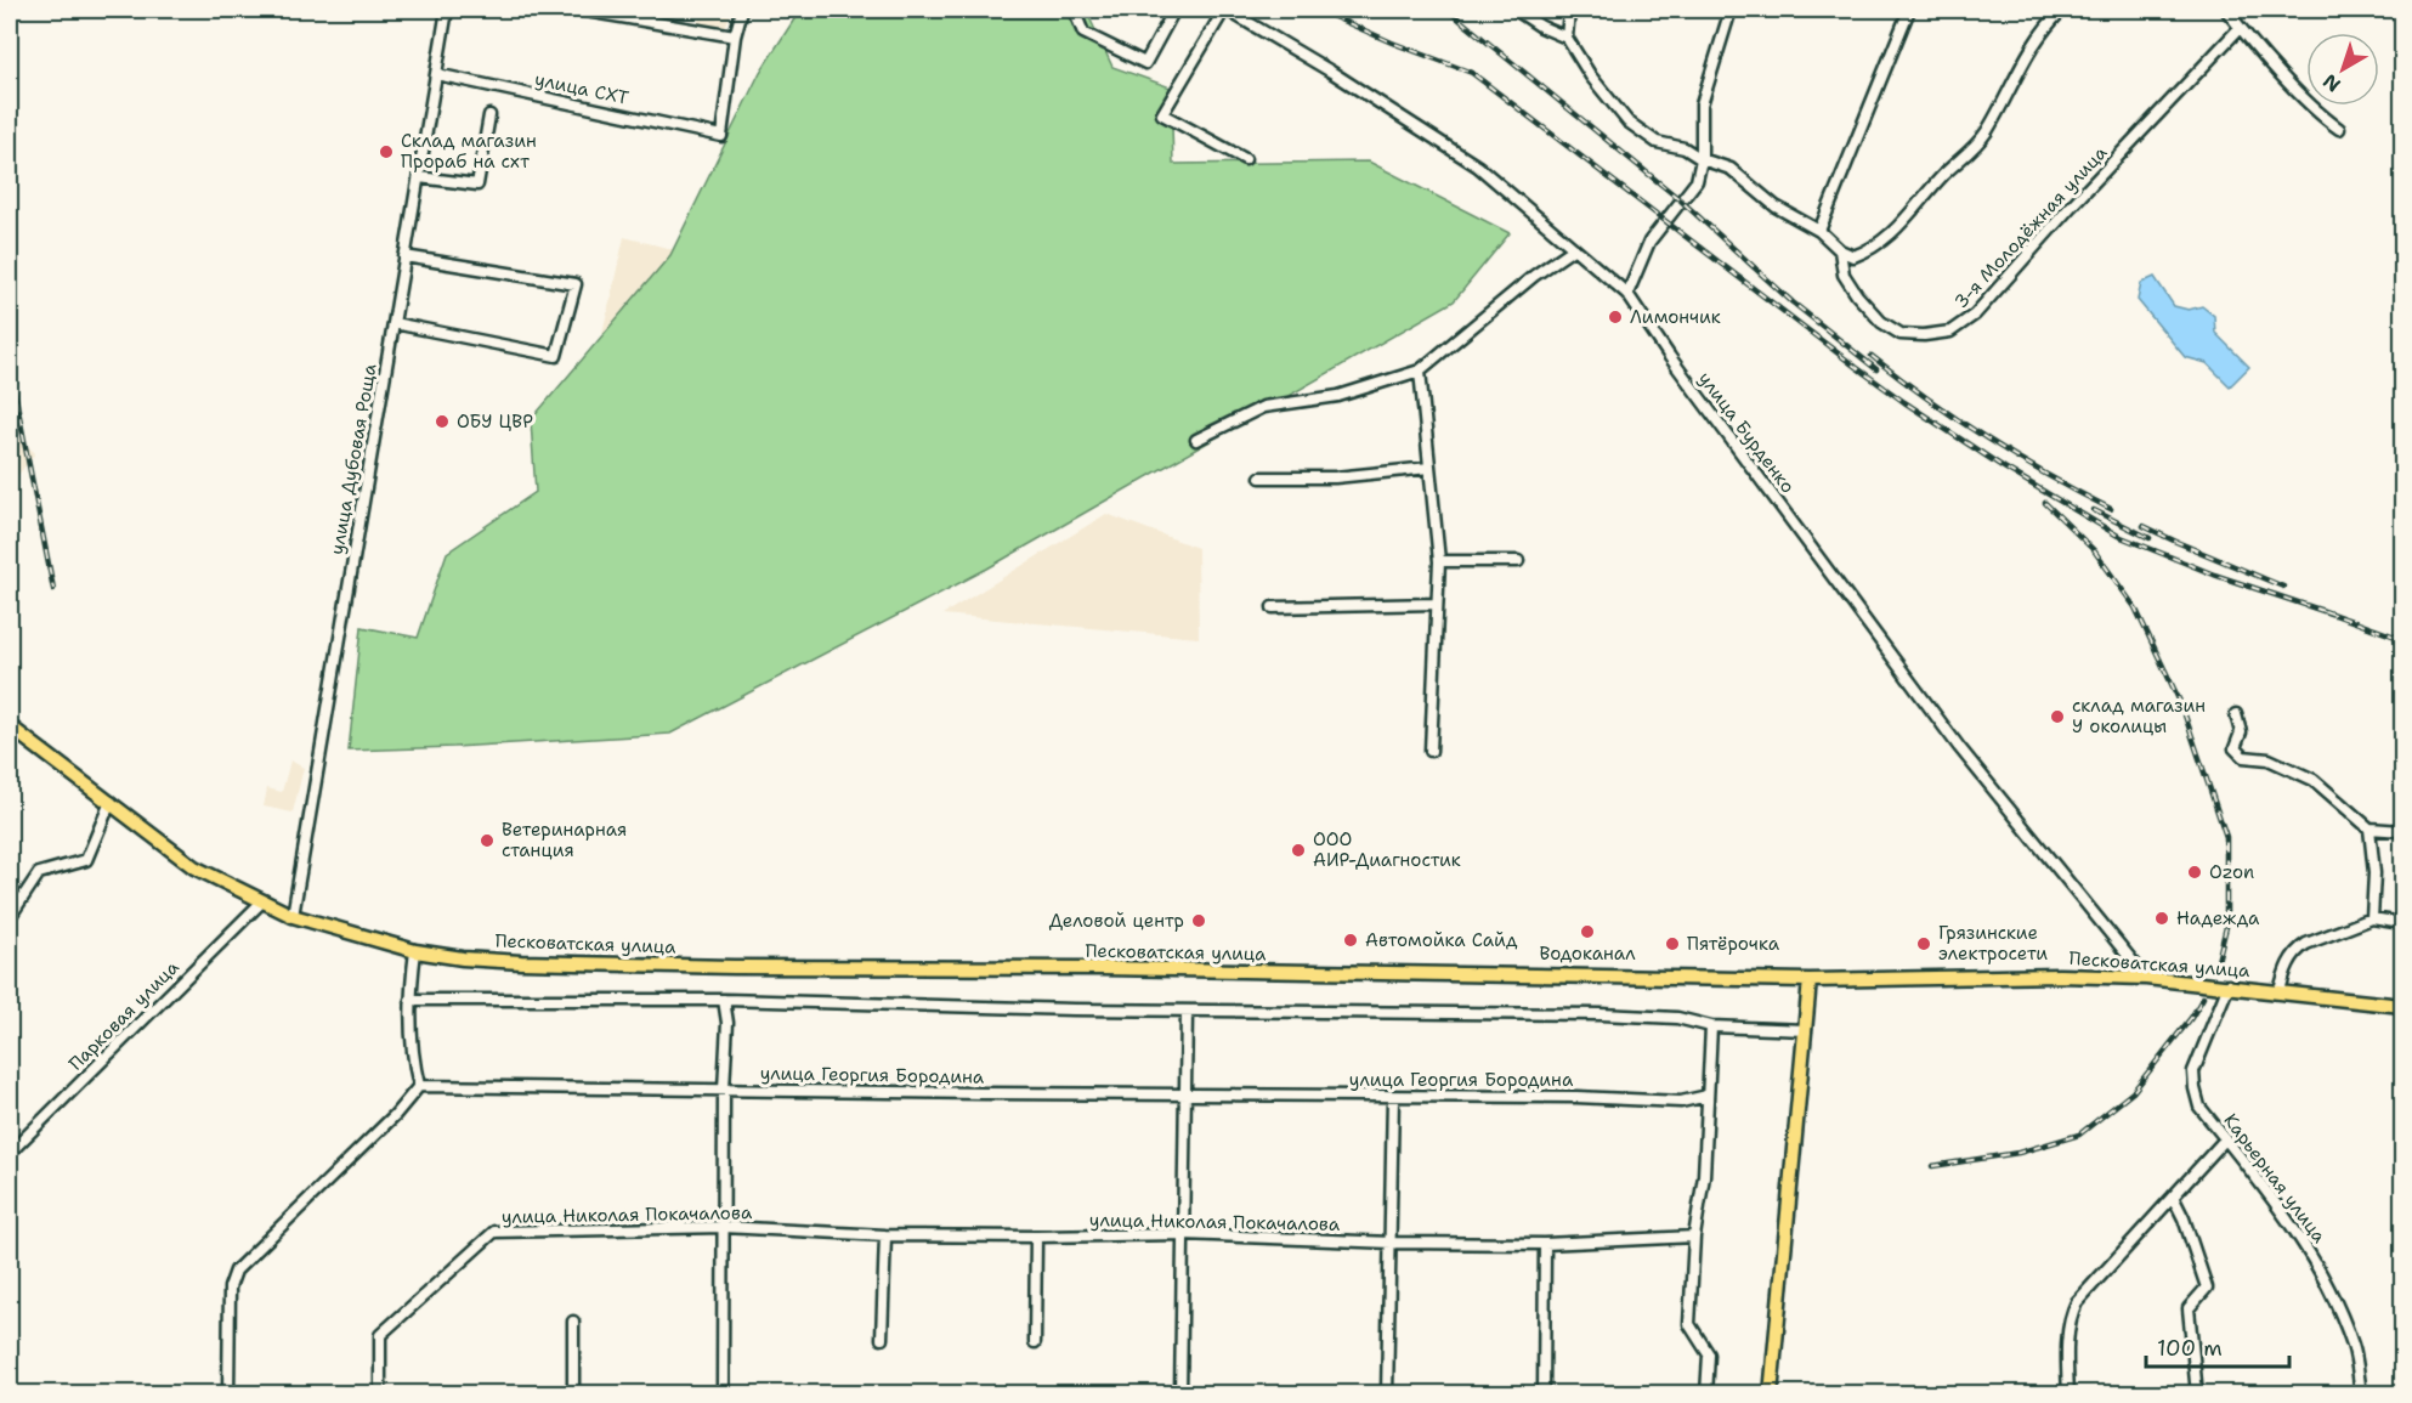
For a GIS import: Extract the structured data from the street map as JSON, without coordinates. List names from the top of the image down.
{
  "streets": {
    "main road": ["Песковатская улица"],
    "street": [
      "улица СХТ",
      "3-я Молодёжная улица",
      "улица Бурденко",
      "улица Дубовая Роща",
      "Парковая улица",
      "улица Георгия Бородина",
      "Карьерная улица",
      "улица Николая Покачалова"
    ]
  },
  "crossings": [
    ["улица СХТ", "улица Дубовая Роща"],
    ["улица Бурденко", "Песковатская улица"],
    ["улица Дубовая Роща", "Песковатская улица"],
    ["Песковатская улица", "Парковая улица"],
    ["Песковатская улица", "Карьерная улица"]
  ],
  "places": [
    "Склад магазин Прораб на схт",
    "Лимончик",
    "ОБУ ЦВР",
    "склад магазин У околицы",
    "Ветеринарная станция",
    "ООО АИР-Диагностик",
    "Ozon",
    "Надежда",
    "Деловой центр",
    "Водоканал",
    "Автомойка Сайд",
    "Пятёрочка",
    "Грязинские электросети"
  ],
  "scale_bar": "100 m",
  "north": "bottom left"
}
